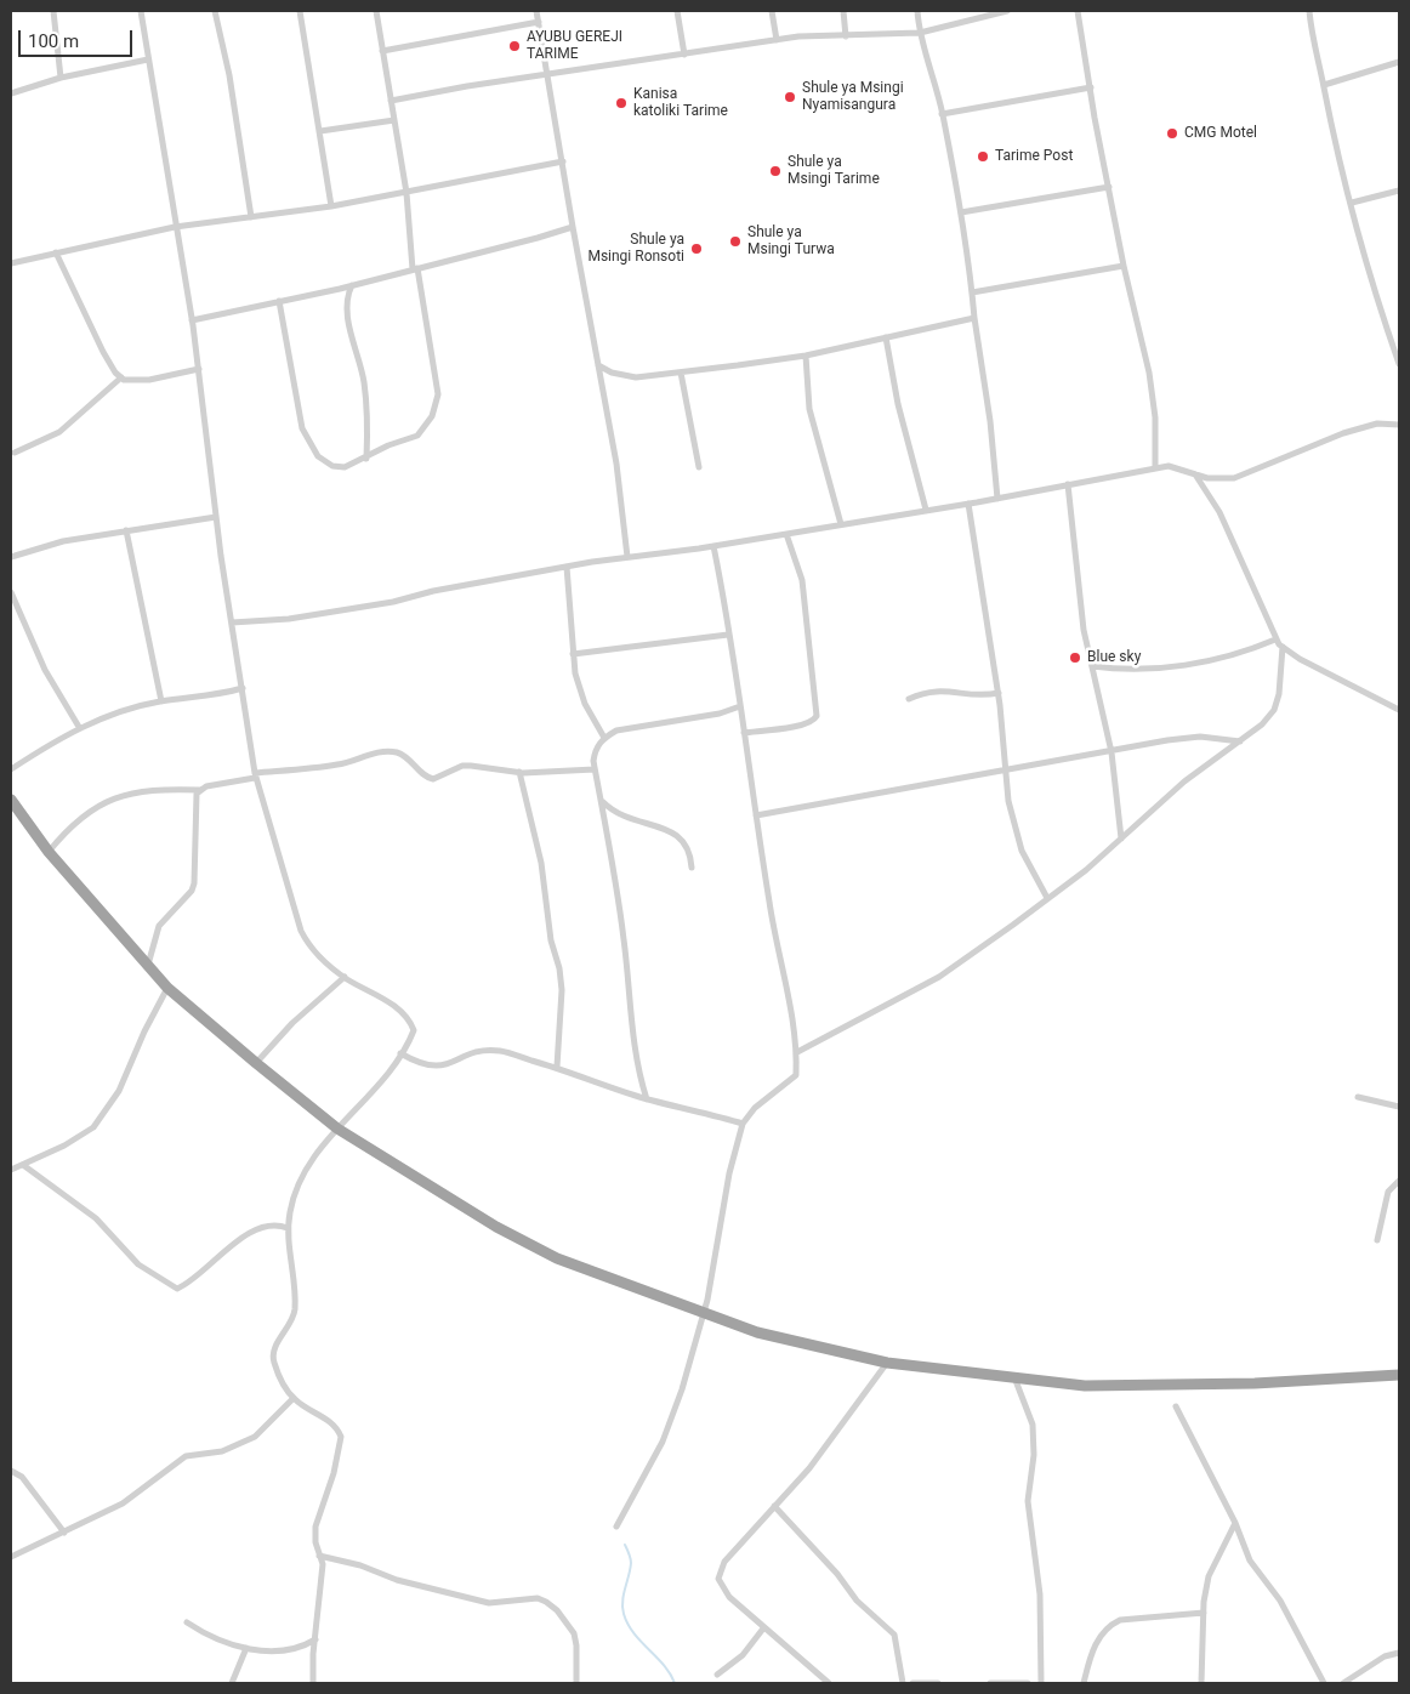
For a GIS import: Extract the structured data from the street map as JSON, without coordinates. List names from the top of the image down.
{
  "places": [
    "AYUBU GEREJI TARIME",
    "Shule ya Msingi Nyamisangura",
    "Kanisa katoliki Tarime",
    "CMG Motel",
    "Tarime Post",
    "Shule ya Msingi Tarime",
    "Shule ya Msingi Turwa",
    "Shule ya Msingi Ronsoti",
    "Blue sky"
  ],
  "scale_bar": "100 m"
}
